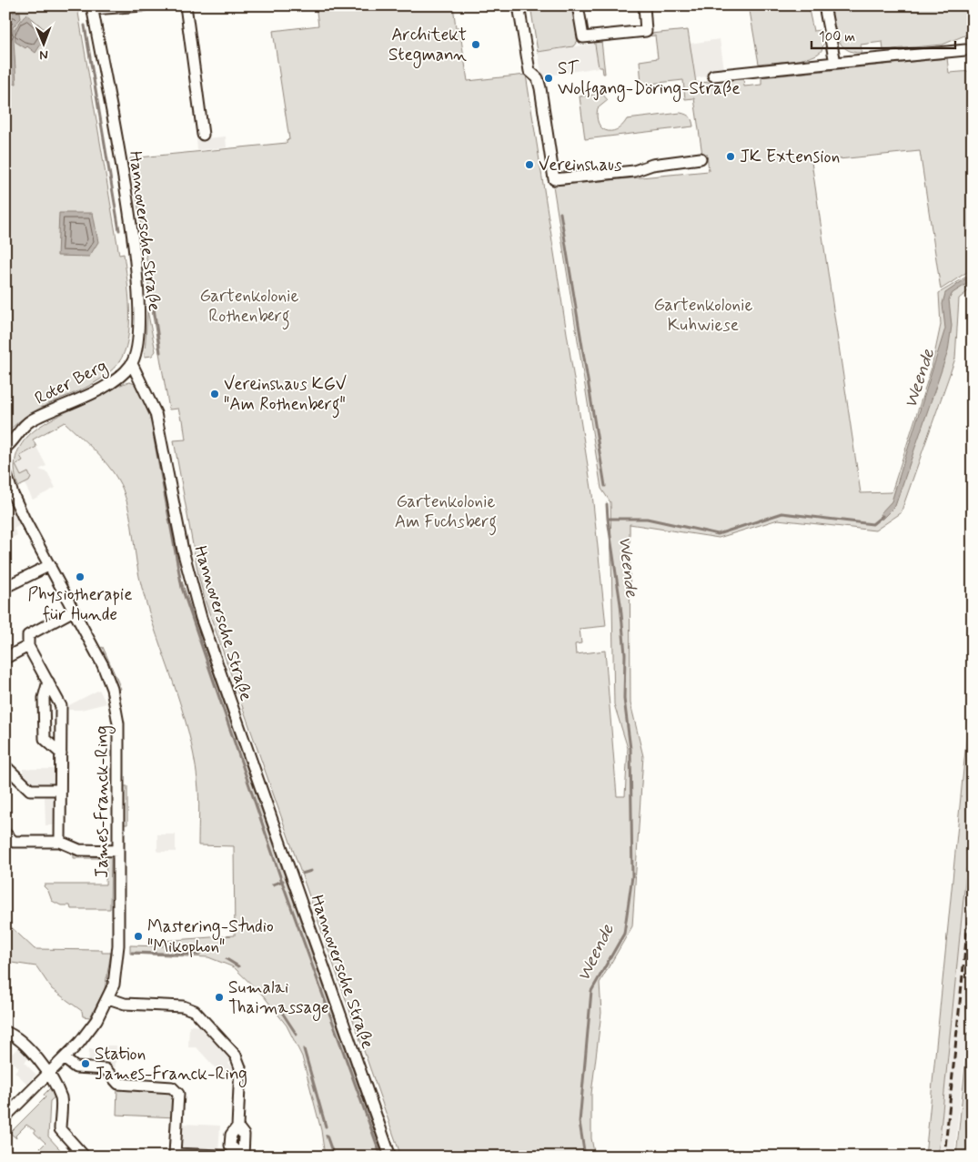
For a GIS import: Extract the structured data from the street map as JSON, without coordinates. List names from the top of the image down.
{
  "streets": {
    "street": ["Hannoversche Straße", "Roter Berg", "James-Franck-Ring"]
  },
  "crossings": [
    ["Hannoversche Straße", "Roter Berg"]
  ],
  "water": ["Weende"],
  "parks": ["Gartenkolonie Rothenberg", "Gartenkolonie Kuhwiese", "Gartenkolonie Am Fuchsberg"],
  "places": [
    "Architekt Stegmann",
    "ST Wolfgang-Döring-Straße",
    "JK Extension",
    "Vereinshaus",
    "Vereinshaus KGV \"Am Rothenberg\"",
    "Physiotherapie für Hunde",
    "Mastering-Studio \"Mikophon\"",
    "Sumalai Thaimassage",
    "Station James-Franck-Ring"
  ],
  "scale_bar": "100 m",
  "north": "bottom"
}
